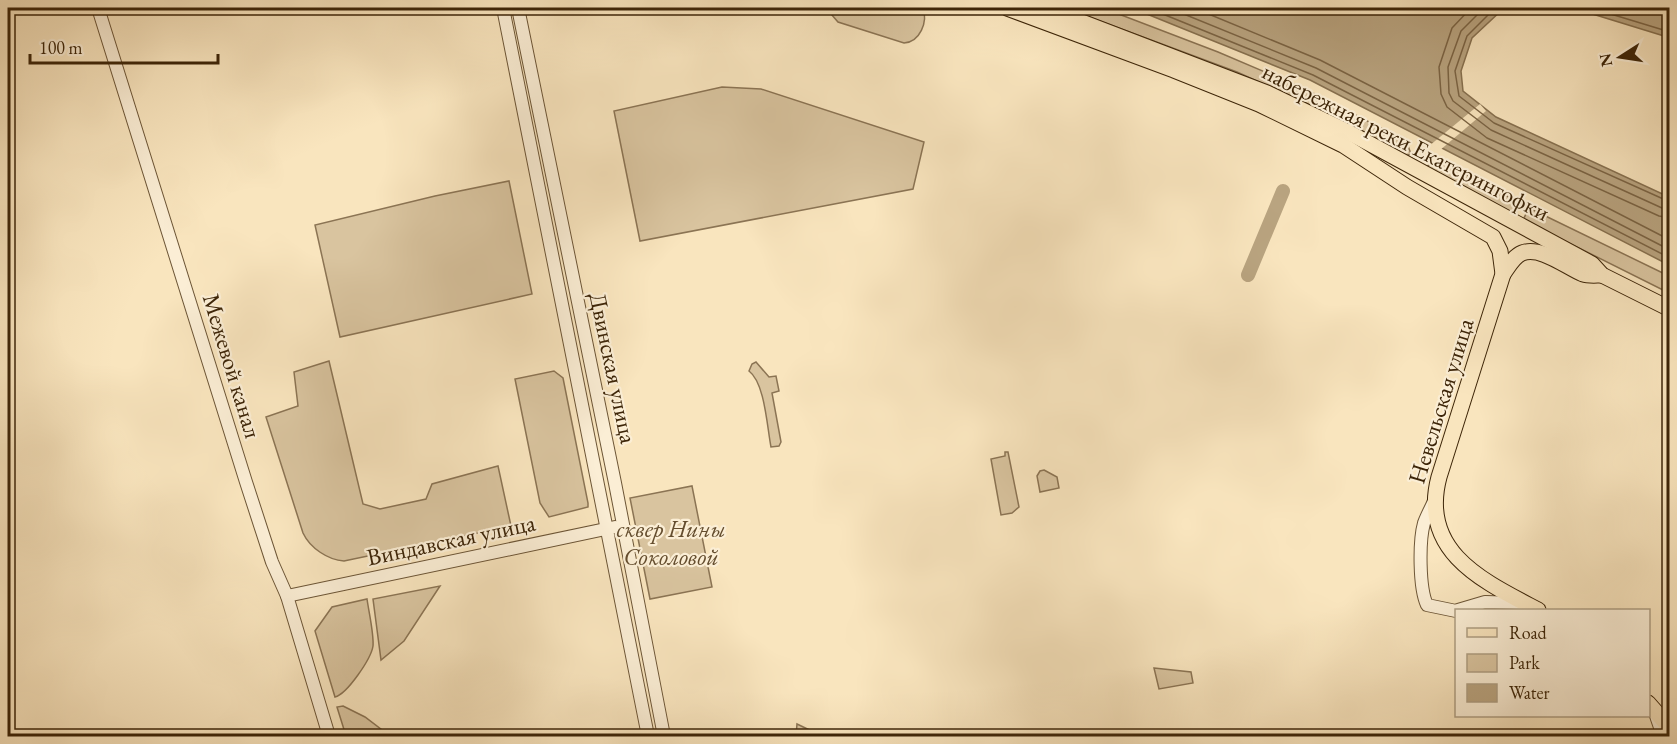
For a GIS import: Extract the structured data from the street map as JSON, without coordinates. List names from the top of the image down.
{
  "streets": {
    "main road": ["набережная реки Екатерингофки", "Невельская улица"],
    "street": ["Межевой канал", "Двинская улица", "Виндавская улица"]
  },
  "crossings": [
    ["набережная реки Екатерингофки", "Невельская улица"],
    ["Межевой канал", "Виндавская улица"],
    ["Двинская улица", "Виндавская улица"]
  ],
  "parks": ["сквер Нины Соколовой"],
  "legend": ["Road", "Park", "Water"],
  "scale_bar": "100 m",
  "north": "left"
}
